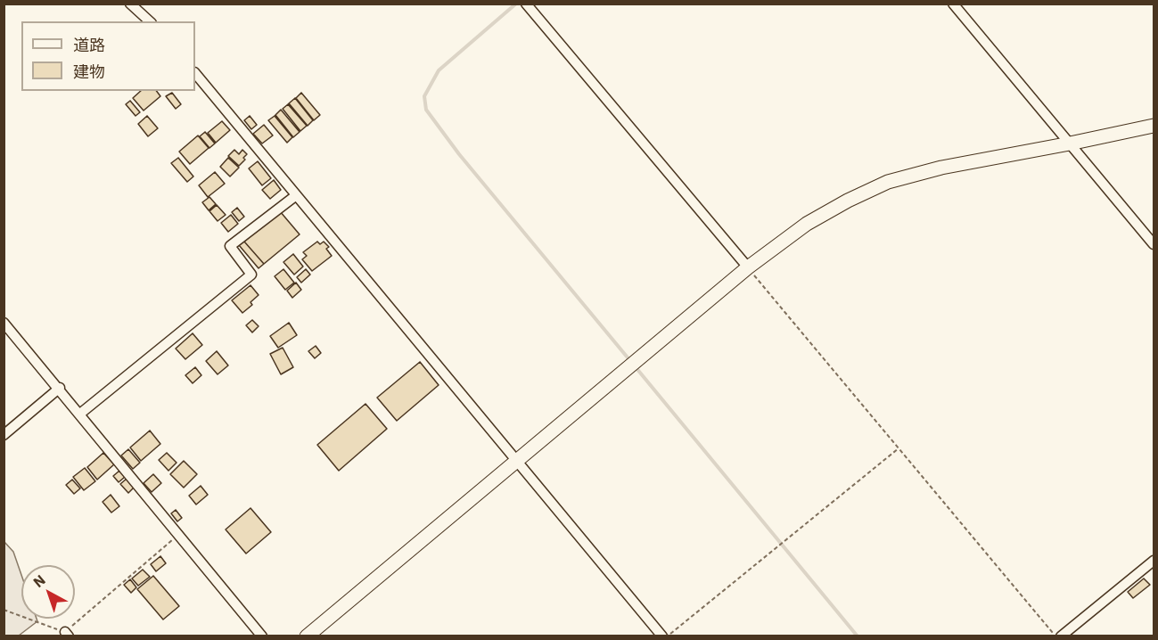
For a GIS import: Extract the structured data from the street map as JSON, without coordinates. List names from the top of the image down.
{
  "legend": ["道路", "建物"],
  "north": "top left"
}
